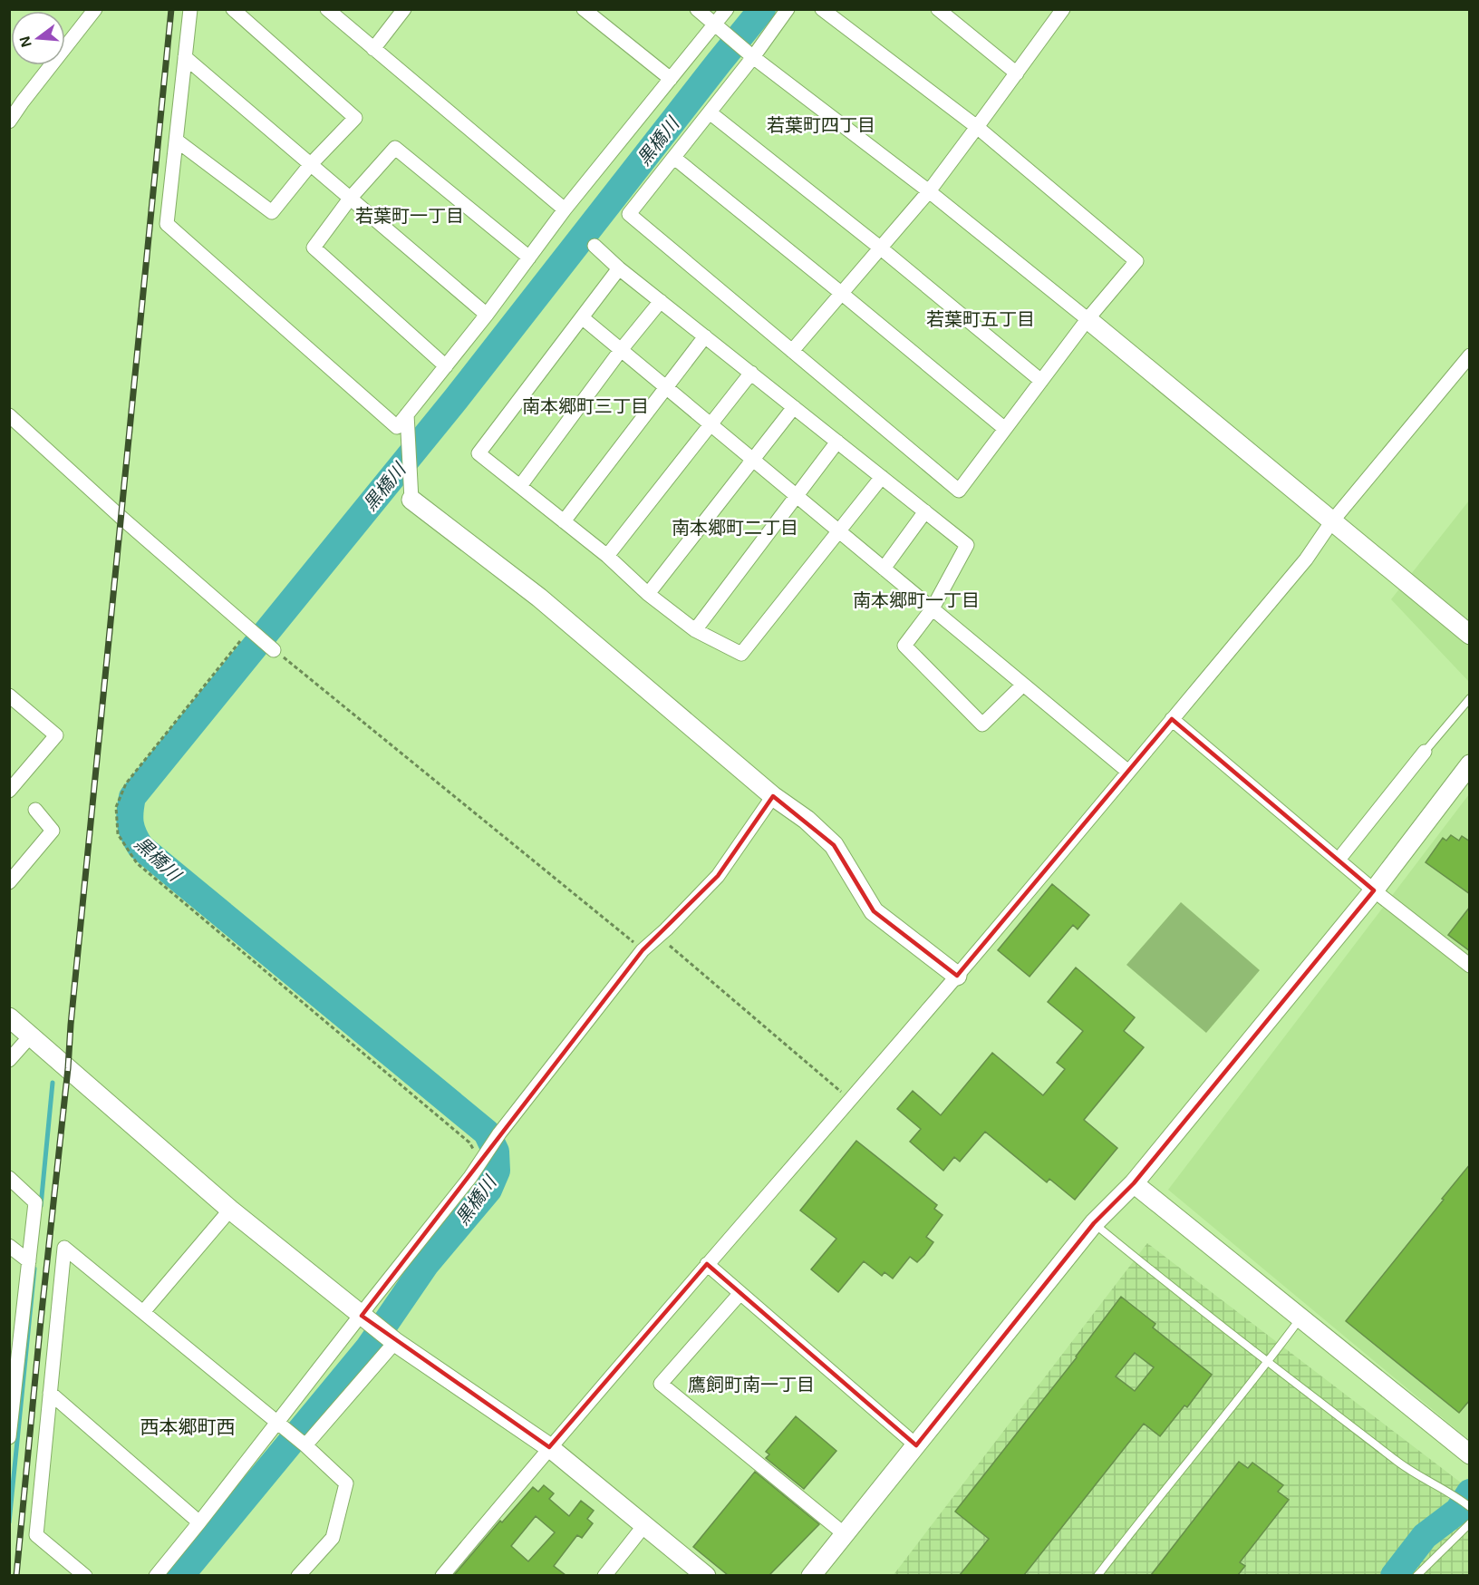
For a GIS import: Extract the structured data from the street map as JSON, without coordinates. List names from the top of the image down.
{
  "districts": [
    "若葉町四丁目",
    "若葉町一丁目",
    "若葉町五丁目",
    "南本郷町三丁目",
    "南本郷町二丁目",
    "南本郷町一丁目",
    "鷹飼町南一丁目",
    "西本郷町西"
  ],
  "water": ["黒橋川"],
  "north": "left"
}
